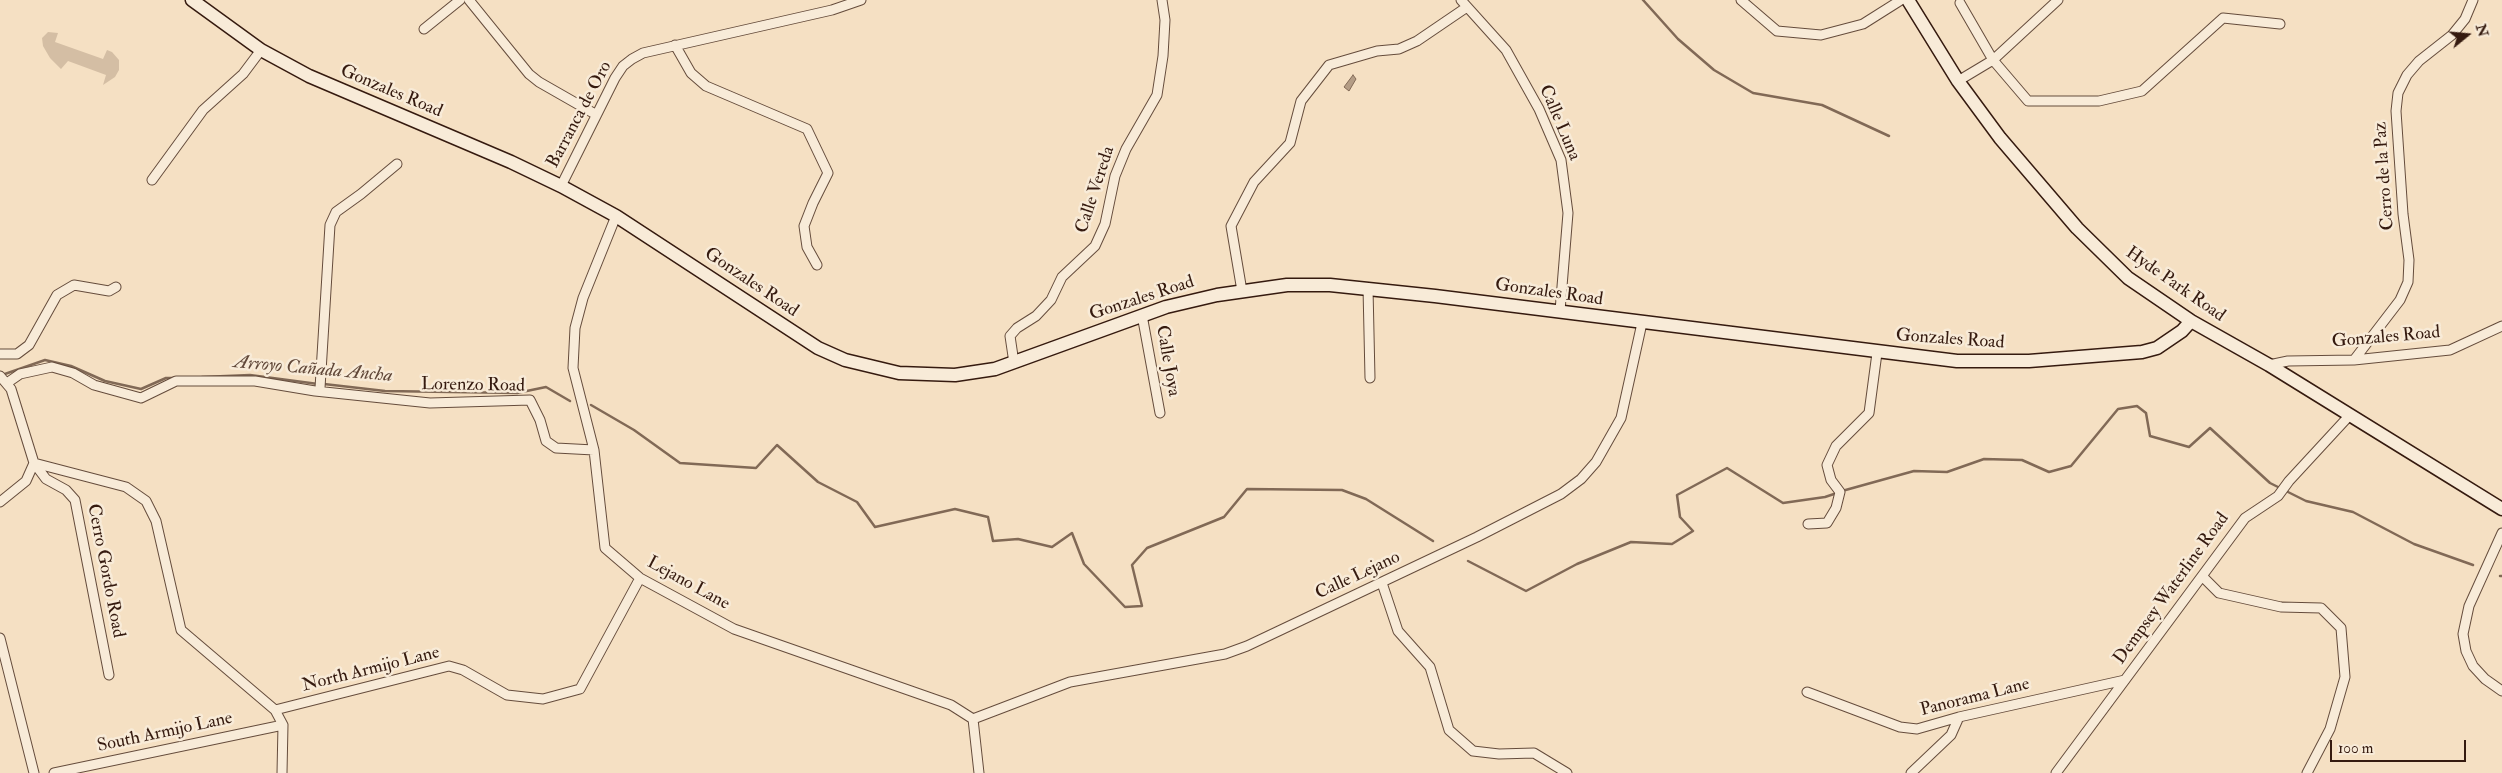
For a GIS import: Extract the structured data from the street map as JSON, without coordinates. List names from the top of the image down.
{
  "streets": {
    "street": [
      "Gonzales Road",
      "Barranca de Oro",
      "Calle Luna",
      "Cerro de la Paz",
      "Calle Vereda",
      "Hyde Park Road",
      "Calle Joya",
      "Lorenzo Road",
      "Cerro Gordo Road",
      "Calle Lejano",
      "Lejano Lane",
      "Dempsey Waterline Road",
      "North Armijo Lane",
      "Panorama Lane",
      "South Armijo Lane"
    ]
  },
  "crossings": [
    ["Gonzales Road", "Barranca de Oro"],
    ["Gonzales Road", "Calle Luna"],
    ["Gonzales Road", "Cerro de la Paz"],
    ["Gonzales Road", "Calle Vereda"],
    ["Gonzales Road", "Hyde Park Road"],
    ["Gonzales Road", "Calle Joya"],
    ["Gonzales Road", "Calle Lejano"],
    ["Gonzales Road", "Lejano Lane"],
    ["Hyde Park Road", "Dempsey Waterline Road"],
    ["Lorenzo Road", "Cerro Gordo Road"],
    ["Lorenzo Road", "Lejano Lane"],
    ["Cerro Gordo Road", "North Armijo Lane"],
    ["Cerro Gordo Road", "South Armijo Lane"],
    ["Calle Lejano", "Lejano Lane"],
    ["Lejano Lane", "North Armijo Lane"],
    ["Dempsey Waterline Road", "Panorama Lane"]
  ],
  "water": ["Arroyo Cañada Ancha"],
  "scale_bar": "100 m",
  "north": "right"
}
